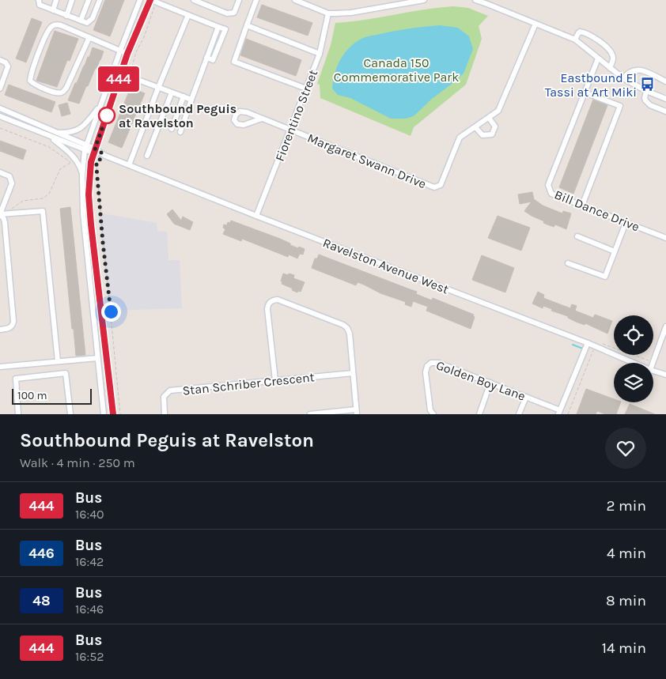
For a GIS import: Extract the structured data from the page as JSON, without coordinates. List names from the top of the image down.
{
  "streets": {
    "street": [
      "Fiorentino Street",
      "Margaret Swann Drive",
      "Bill Dance Drive",
      "Ravelston Avenue West",
      "Golden Boy Lane",
      "Stan Schriber Crescent"
    ]
  },
  "crossings": [
    ["Fiorentino Street", "Margaret Swann Drive"],
    ["Fiorentino Street", "Ravelston Avenue West"]
  ],
  "parks": ["Canada 150 Commemorative Park"],
  "places": {
    "bus stop": ["Eastbound El Tassi at Art Miki"],
    "other": ["Southbound Peguis at Ravelston"]
  },
  "lines": ["bus line 444"],
  "scale_bar": "100 m",
  "page": {
    "on_map": "444",
    "scale": "100 m",
    "heading": ["Southbound Peguis at Ravelston", "Walk · 4 min · 250 m"],
    "list": [
      {
        "mark": "444",
        "name": "Bus",
        "note": "16:40",
        "value": "2 min"
      },
      {
        "mark": "446",
        "name": "Bus",
        "note": "16:42",
        "value": "4 min"
      },
      {
        "mark": "48",
        "name": "Bus",
        "note": "16:46",
        "value": "8 min"
      },
      {
        "mark": "444",
        "name": "Bus",
        "note": "16:52",
        "value": "14 min"
      }
    ]
  }
}
